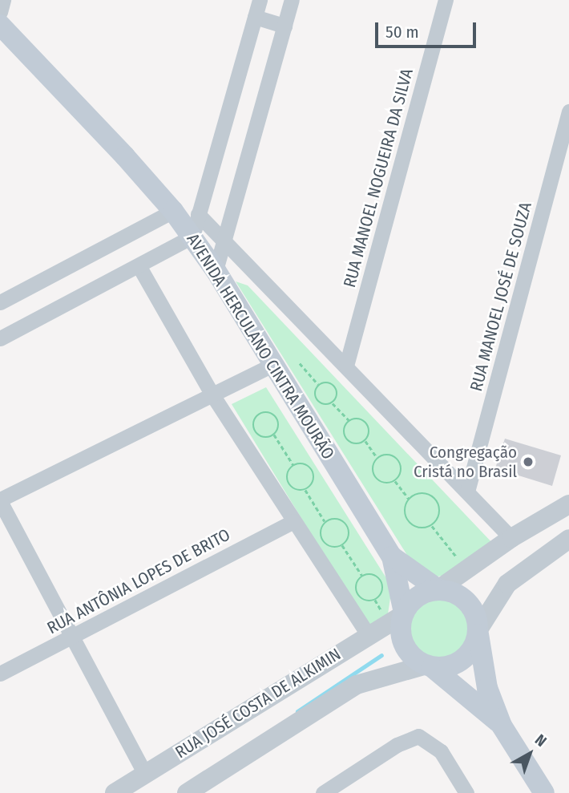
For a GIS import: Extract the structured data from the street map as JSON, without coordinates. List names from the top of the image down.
{
  "streets": {
    "main road": ["AVENIDA HERCULANO CINTRA MOURÃO"],
    "street": [
      "RUA MANOEL NOGUEIRA DA SILVA",
      "RUA MANOEL JOSÉ DE SOUZA",
      "RUA ANTÔNIA LOPES DE BRITO",
      "RUA JOSÉ COSTA DE ALKIMIN"
    ]
  },
  "crossings": [
    ["RUA MANOEL NOGUEIRA DA SILVA", "AVENIDA HERCULANO CINTRA MOURÃO"],
    ["RUA MANOEL JOSÉ DE SOUZA", "AVENIDA HERCULANO CINTRA MOURÃO"],
    ["AVENIDA HERCULANO CINTRA MOURÃO", "RUA JOSÉ COSTA DE ALKIMIN"]
  ],
  "places": ["Congregação Cristá no Brasil"],
  "scale_bar": "50 m",
  "north": "top right"
}
